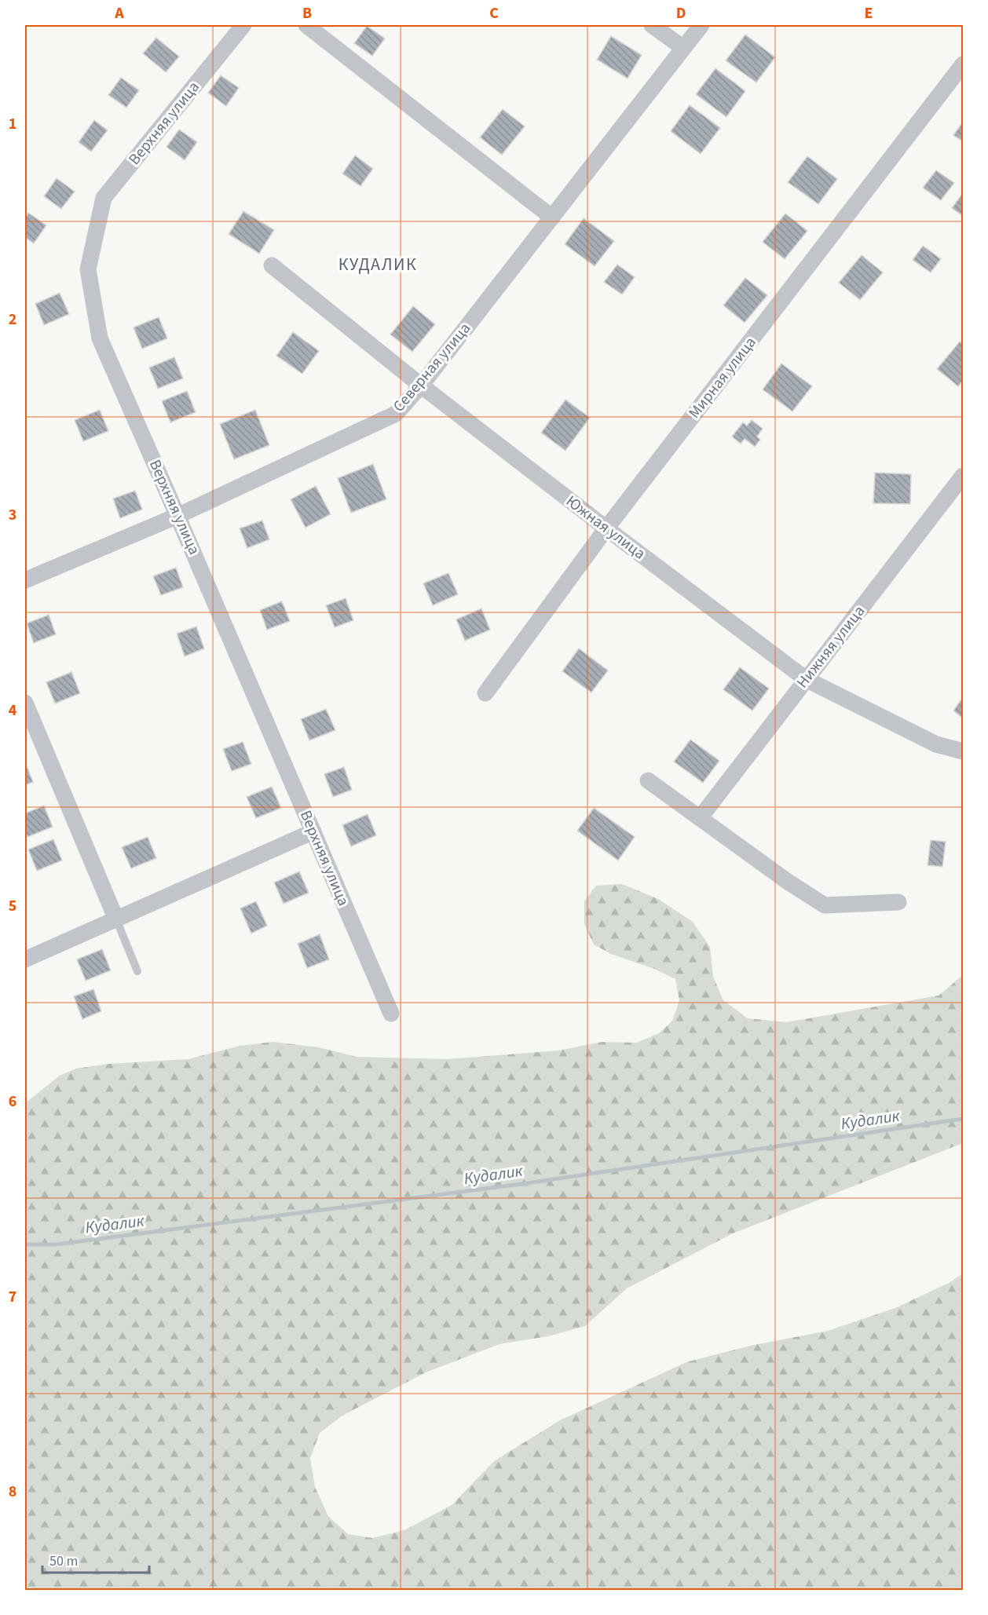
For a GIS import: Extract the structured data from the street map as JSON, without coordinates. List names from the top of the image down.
{
  "streets": {
    "street": [
      "Верхняя улица",
      "Северная улица",
      "Мирная улица",
      "Южная улица",
      "Нижняя улица"
    ]
  },
  "crossings": [
    ["Верхняя улица", "Северная улица"],
    ["Северная улица", "Южная улица"],
    ["Мирная улица", "Южная улица"],
    ["Южная улица", "Нижняя улица"]
  ],
  "districts": ["КУДАЛИК"],
  "water": ["Кудалик"],
  "scale_bar": "50 m",
  "grid": {
    "columns": [
      "A",
      "B",
      "C",
      "D",
      "E"
    ],
    "rows": [
      "1",
      "2",
      "3",
      "4",
      "5",
      "6",
      "7",
      "8"
    ]
  }
}
